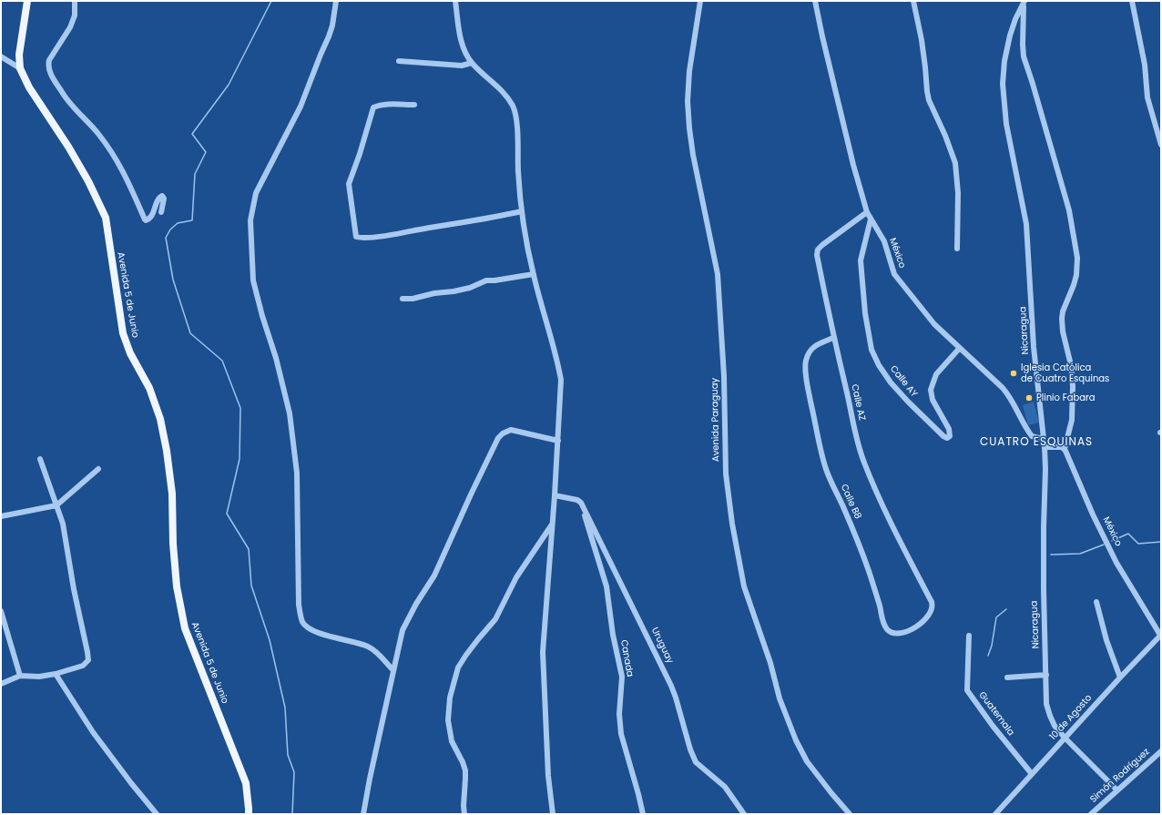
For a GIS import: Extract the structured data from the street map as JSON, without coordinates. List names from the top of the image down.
{
  "streets": {
    "main road": ["Avenida 5 de Junio"],
    "street": [
      "México",
      "Nicaragua",
      "Calle AY",
      "Calle AZ",
      "Avenida Paraguay",
      "Calle B8",
      "Uruguay",
      "Canada",
      "Guatemala",
      "10 de Agosto",
      "Simón Rodríguez"
    ]
  },
  "crossings": [
    ["México", "Nicaragua"],
    ["México", "Calle AY"],
    ["México", "Calle AZ"],
    ["México", "10 de Agosto"],
    ["Nicaragua", "10 de Agosto"],
    ["Nicaragua", "Simón Rodríguez"],
    ["Calle AZ", "Calle B8"],
    ["Uruguay", "Canada"],
    ["Guatemala", "10 de Agosto"]
  ],
  "districts": ["CUATRO ESQUINAS"],
  "places": ["Iglesia Católica de Cuatro Esquinas", "Plinio Fabara"]
}
